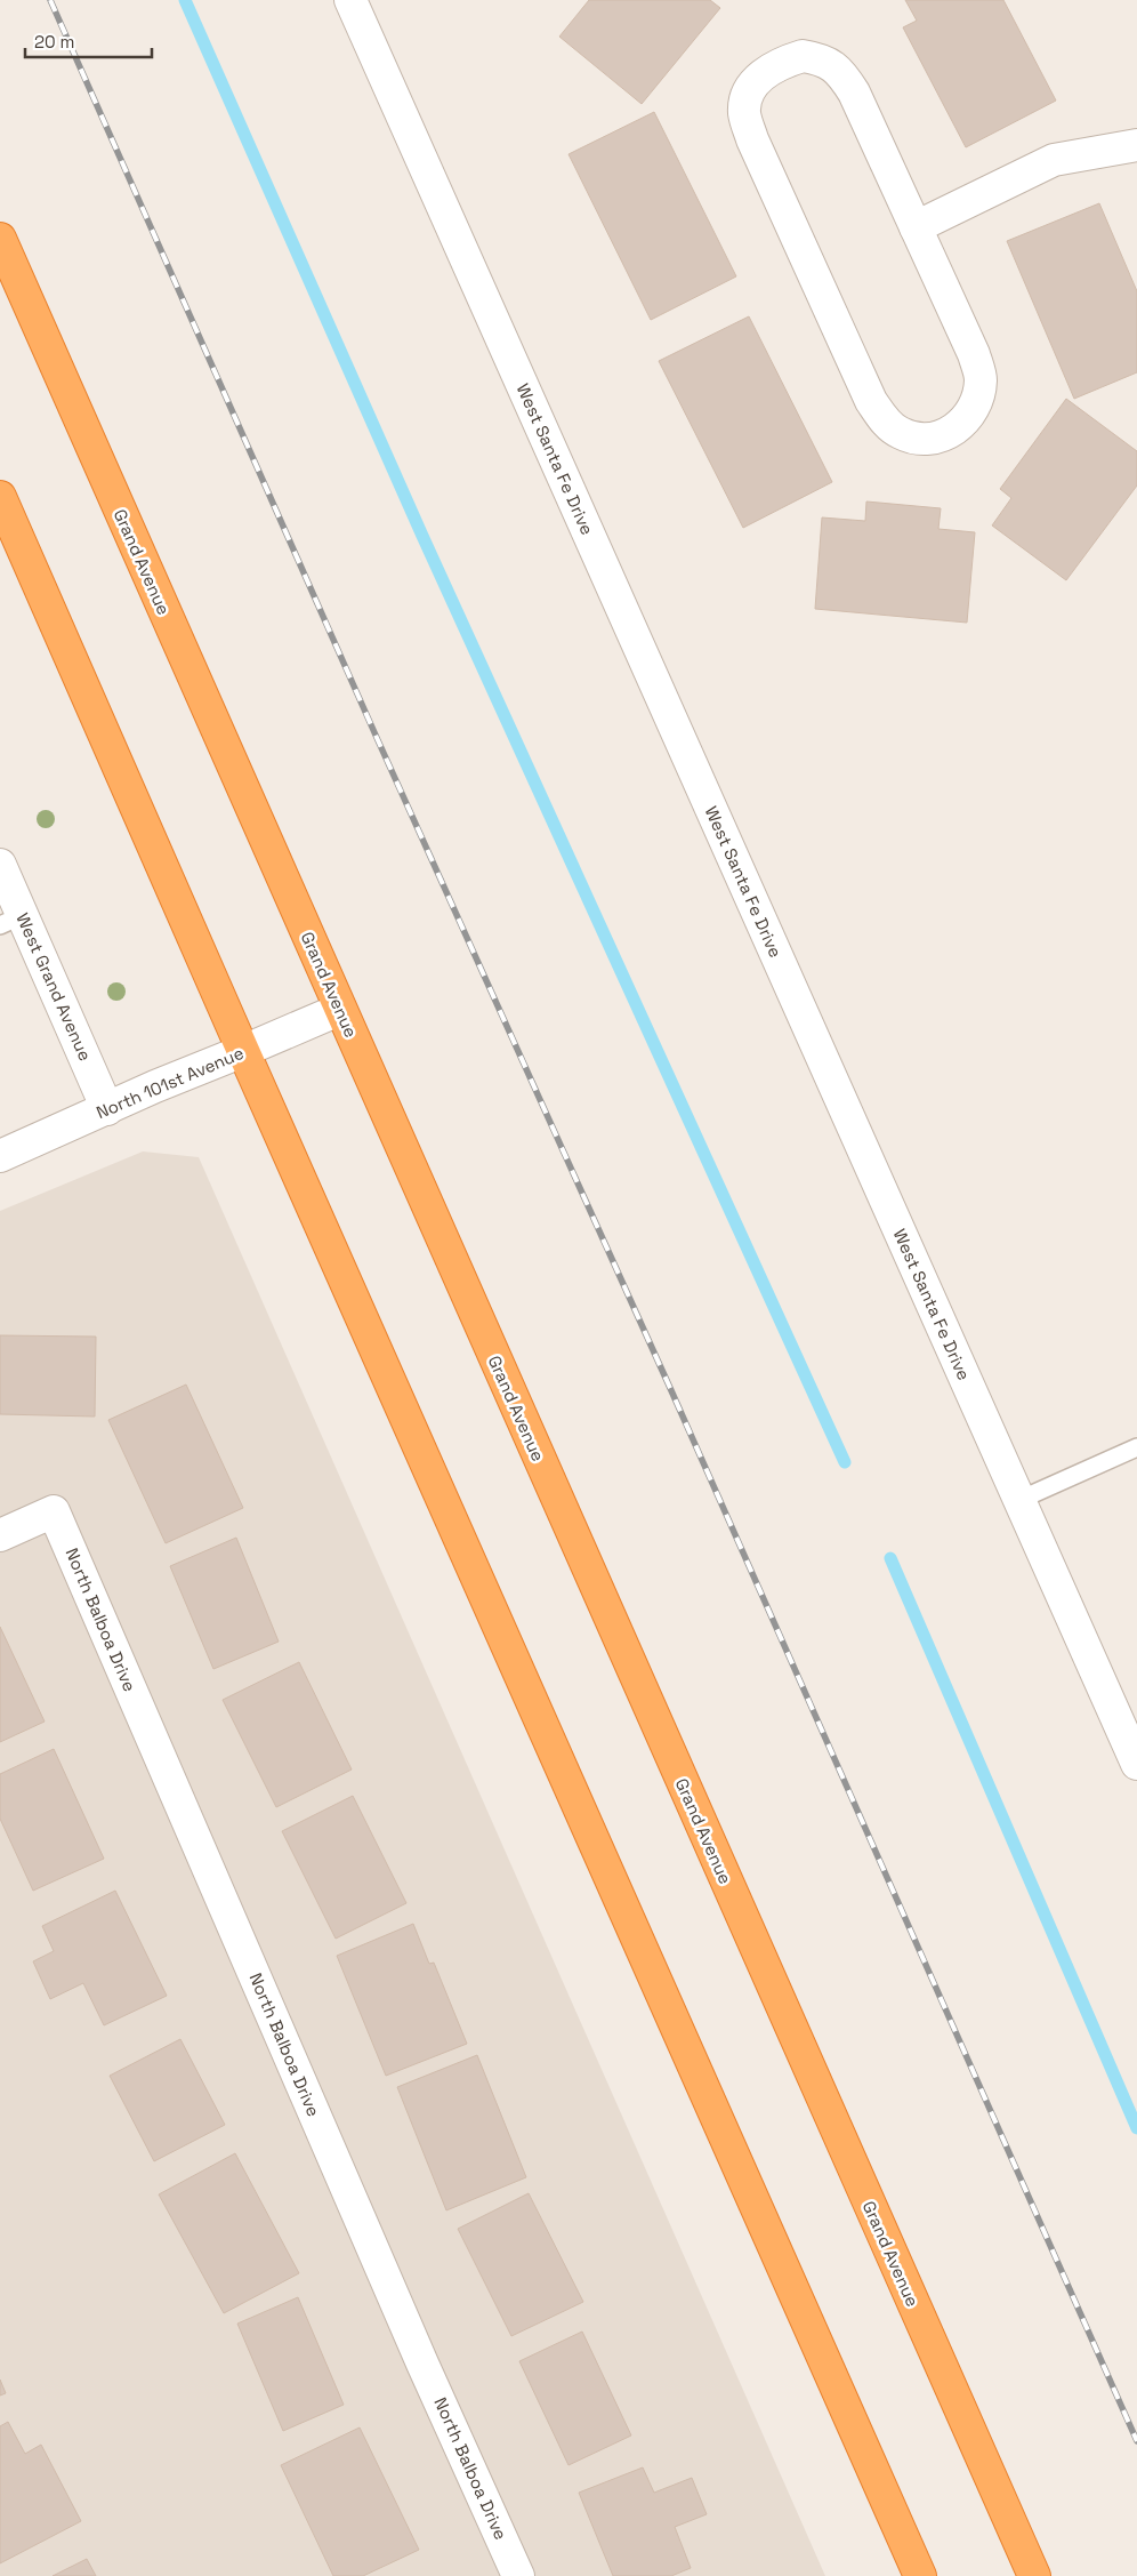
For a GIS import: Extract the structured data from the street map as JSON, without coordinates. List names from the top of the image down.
{
  "streets": {
    "highway": ["Grand Avenue"],
    "street": [
      "West Santa Fe Drive",
      "West Grand Avenue",
      "North 101st Avenue",
      "North Balboa Drive"
    ]
  },
  "crossings": [
    ["Grand Avenue", "North 101st Avenue"],
    ["West Grand Avenue", "North 101st Avenue"]
  ],
  "scale_bar": "20 m"
}
